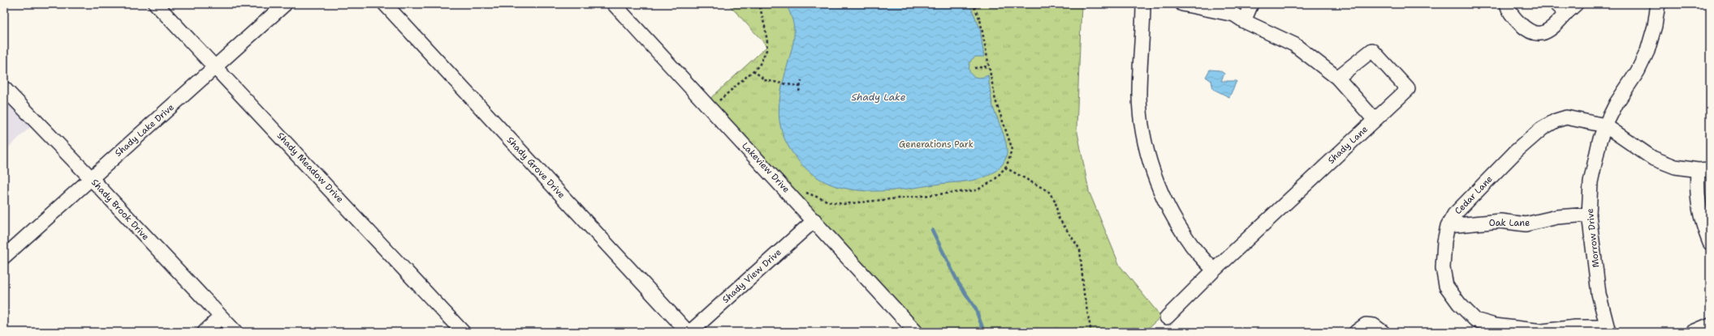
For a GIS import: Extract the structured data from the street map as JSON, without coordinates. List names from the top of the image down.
{
  "streets": {
    "street": [
      "Shady Lake Drive",
      "Shady Lane",
      "Shady Meadow Drive",
      "Shady Grove Drive",
      "Lakeview Drive",
      "Cedar Lane",
      "Shady Brook Drive",
      "Oak Lane",
      "Morrow Drive",
      "Shady View Drive"
    ]
  },
  "crossings": [
    ["Shady Lake Drive", "Shady Meadow Drive"],
    ["Shady Lake Drive", "Shady Brook Drive"],
    ["Lakeview Drive", "Shady View Drive"],
    ["Cedar Lane", "Oak Lane"],
    ["Cedar Lane", "Morrow Drive"],
    ["Oak Lane", "Morrow Drive"]
  ],
  "water": ["Shady Lake"],
  "parks": ["Generations Park"]
}
